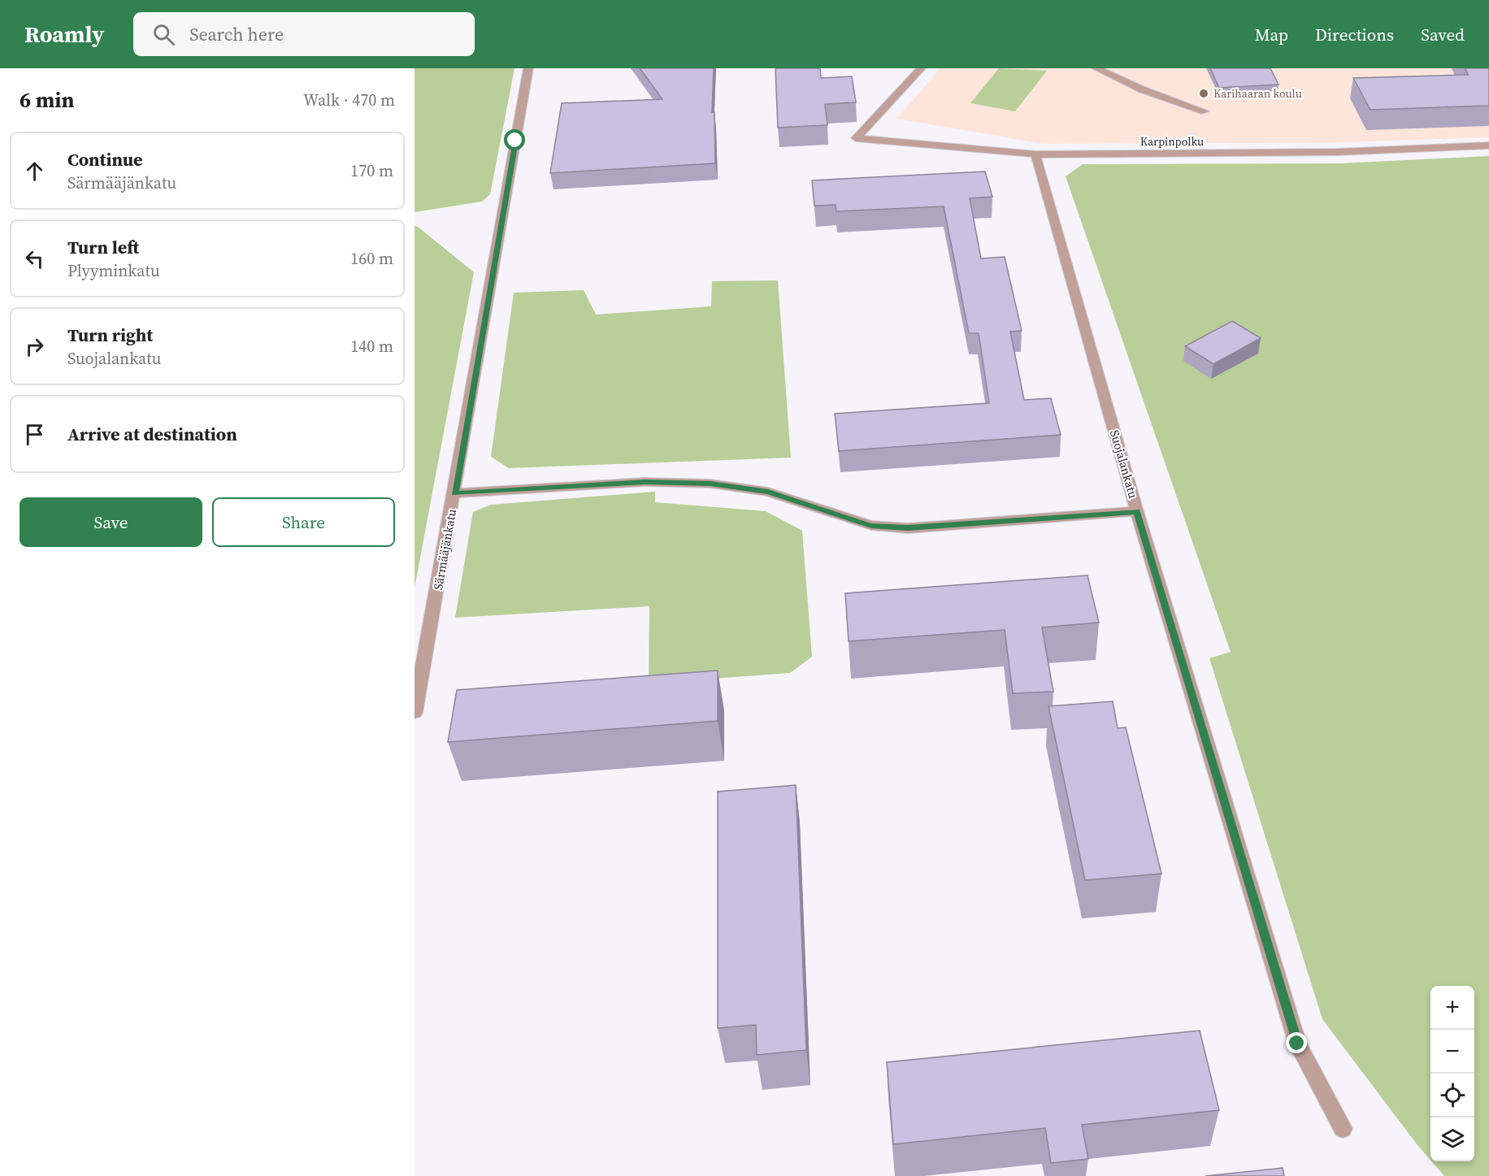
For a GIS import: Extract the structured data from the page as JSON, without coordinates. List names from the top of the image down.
{
  "streets": {
    "street": ["Karpinpolku", "Suojalankatu", "Särmääjänkatu"]
  },
  "crossings": [
    ["Karpinpolku", "Suojalankatu"]
  ],
  "places": ["Karihaaran koulu"],
  "page": {
    "header": "Roamly",
    "search": "Search here",
    "nav": ["Map", "Directions", "Saved"],
    "heading": ["6 min", "Walk · 470 m"],
    "list": [
      ["Continue", "Särmääjänkatu", "170 m"],
      ["Turn left", "Plyyminkatu", "160 m"],
      ["Turn right", "Suojalankatu", "140 m"],
      "Arrive at destination"
    ],
    "buttons": ["Save", "Share"],
    "map_buttons": ["+", "−"]
  }
}
